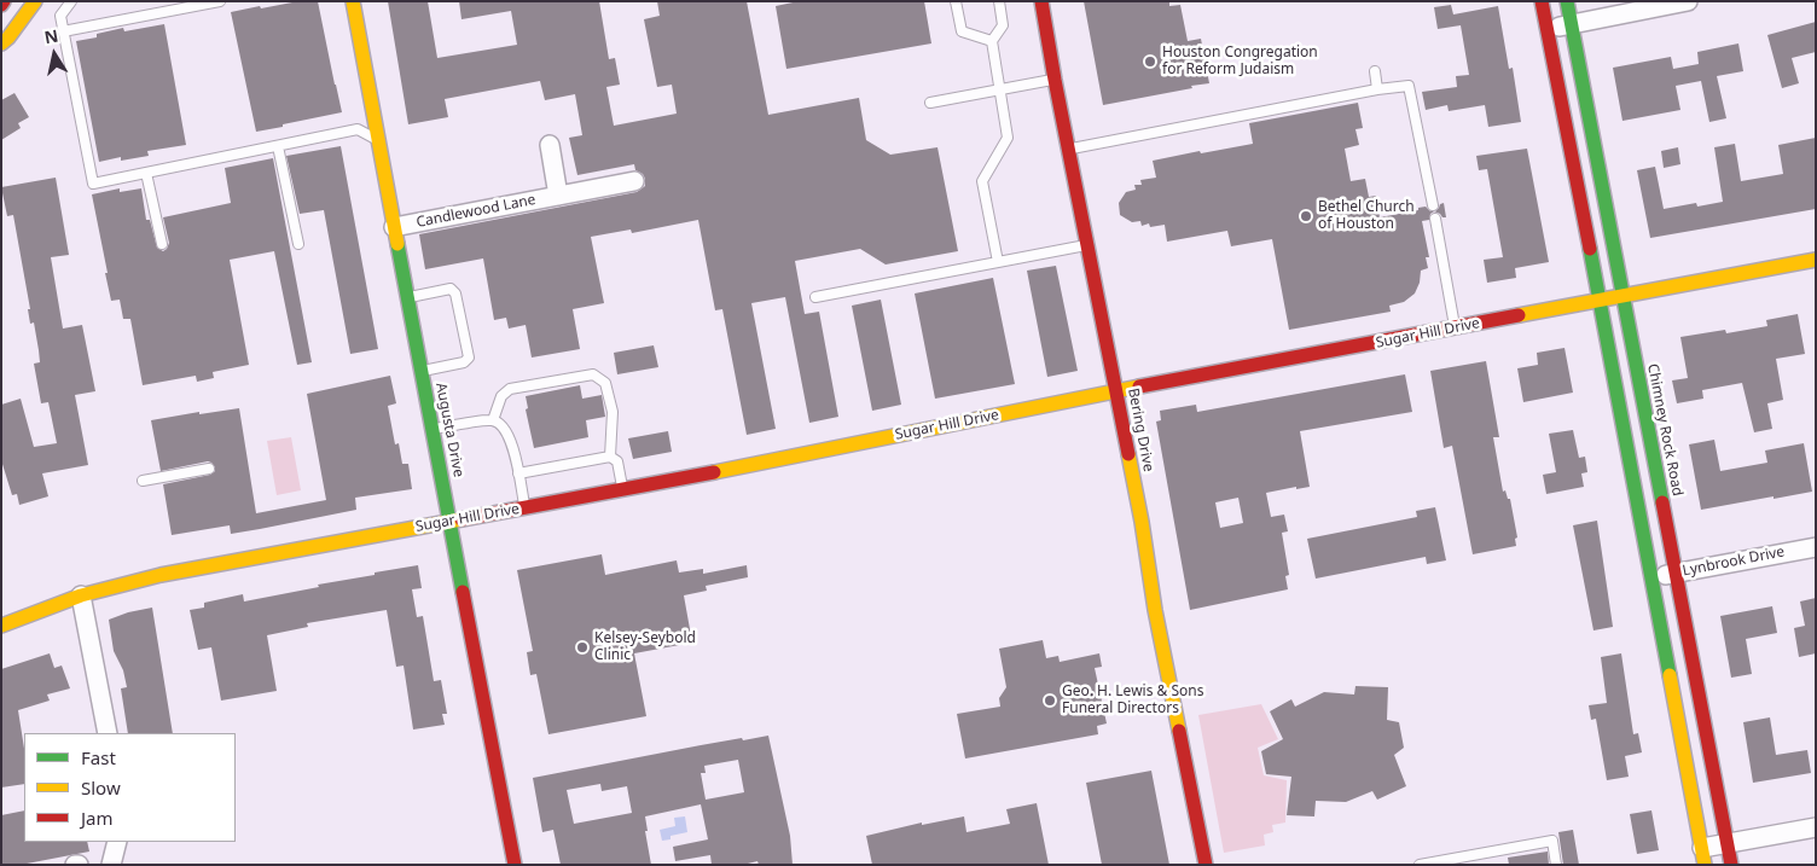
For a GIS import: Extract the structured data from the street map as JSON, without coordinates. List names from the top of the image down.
{
  "streets": {
    "street": [
      "Candlewood Lane",
      "Sugar Hill Drive",
      "Augusta Drive",
      "Bering Drive",
      "Chimney Rock Road",
      "Lynbrook Drive"
    ]
  },
  "crossings": [
    ["Candlewood Lane", "Augusta Drive"],
    ["Sugar Hill Drive", "Augusta Drive"],
    ["Sugar Hill Drive", "Bering Drive"],
    ["Sugar Hill Drive", "Chimney Rock Road"],
    ["Chimney Rock Road", "Lynbrook Drive"]
  ],
  "places": [
    "Houston Congregation for Reform Judaism",
    "Bethel Church of Houston",
    "Kelsey-Seybold Clinic",
    "Geo. H. Lewis & Sons Funeral Directors"
  ],
  "legend": ["Fast", "Slow", "Jam"],
  "north": "top"
}
